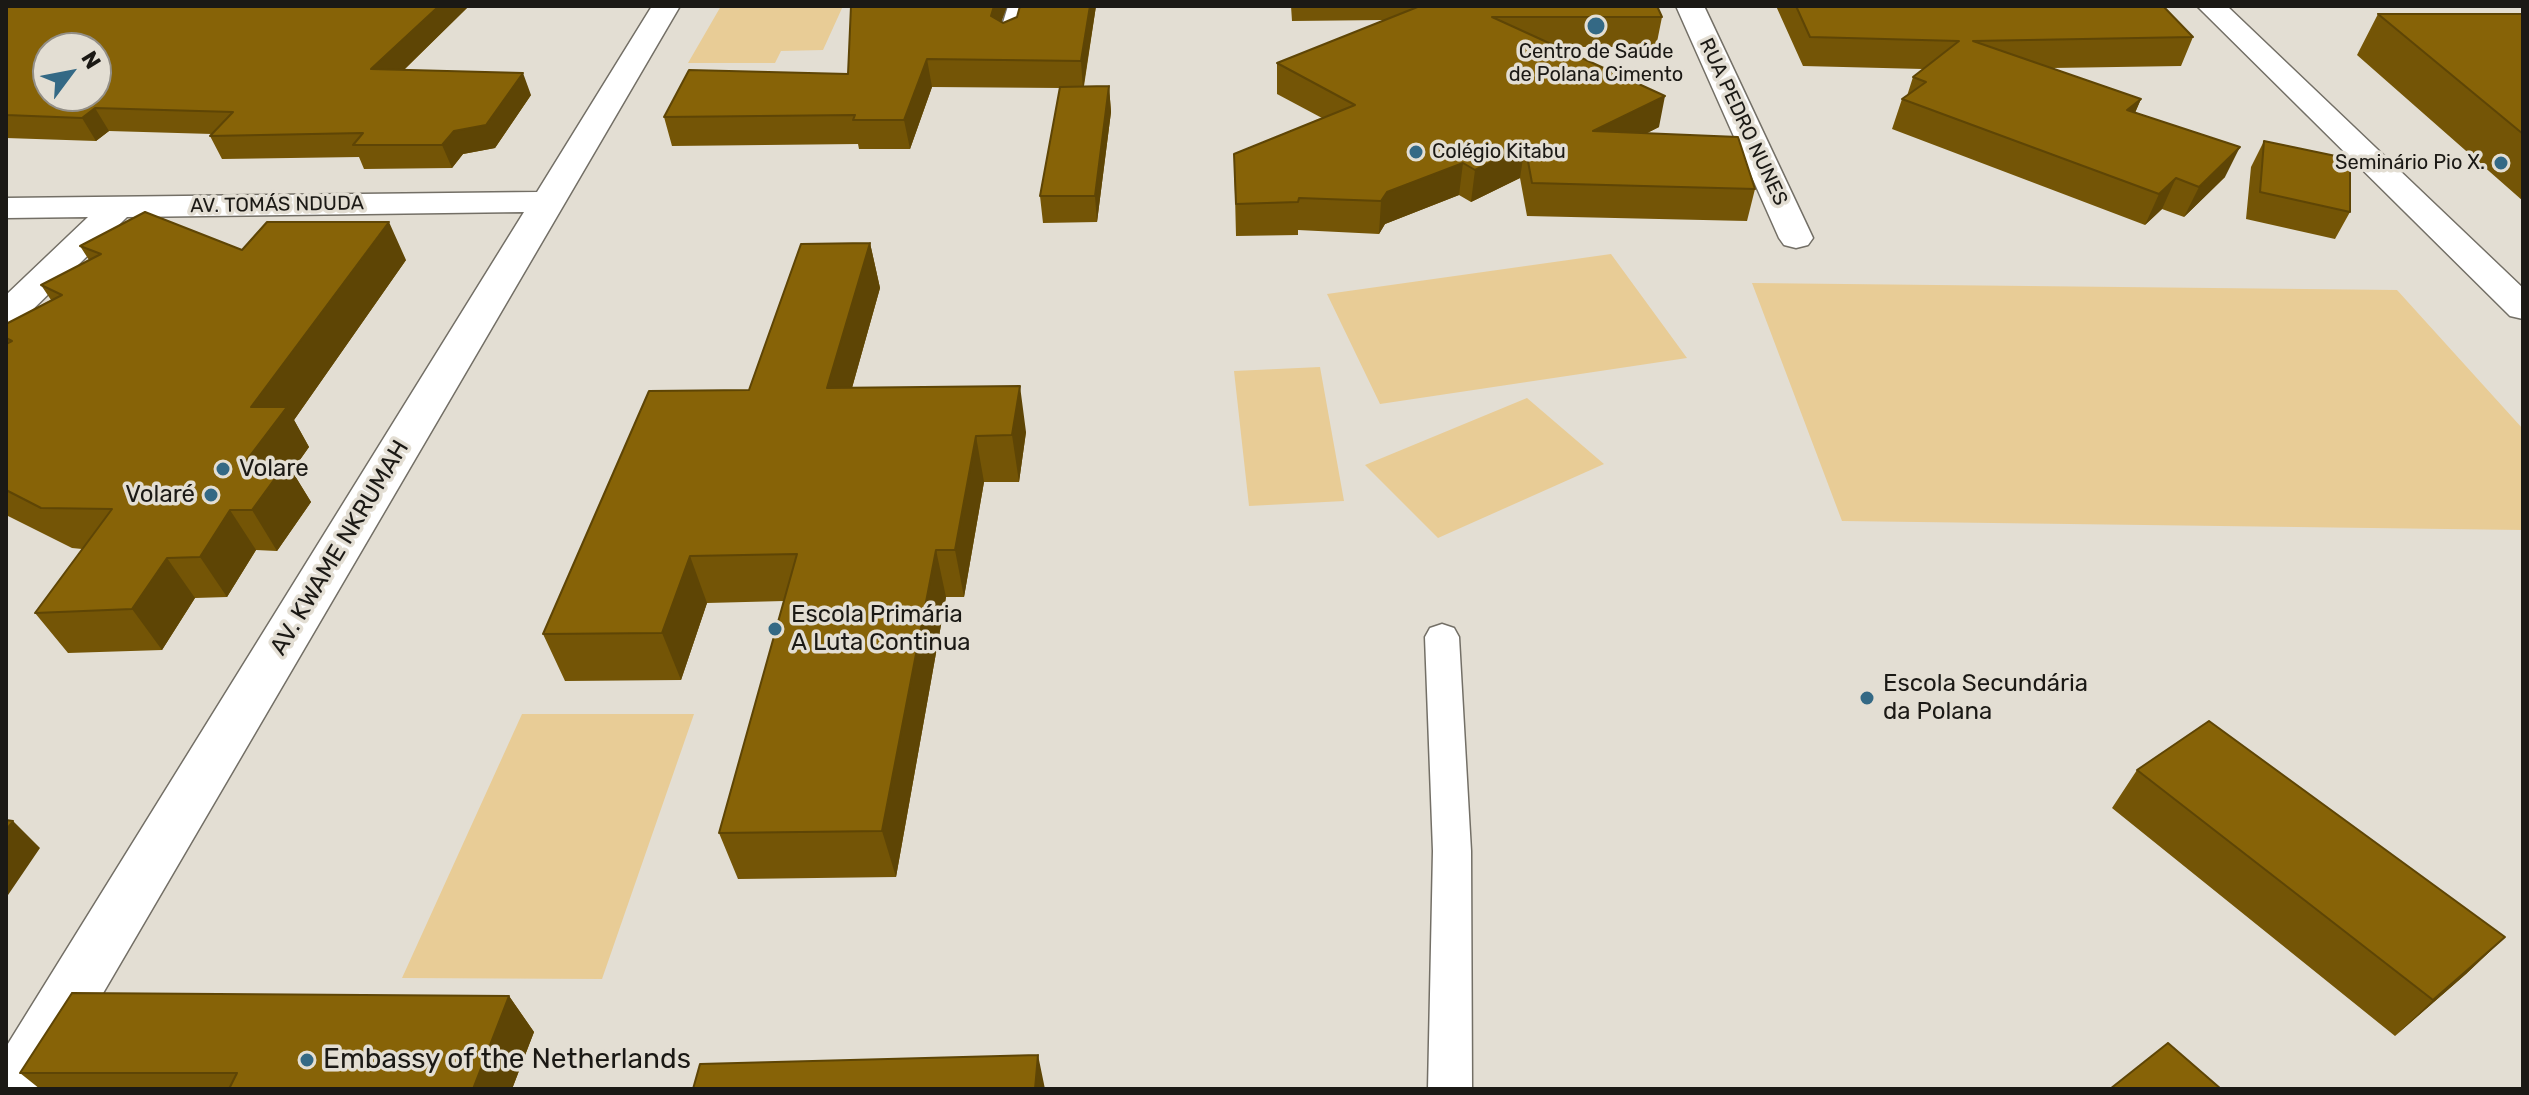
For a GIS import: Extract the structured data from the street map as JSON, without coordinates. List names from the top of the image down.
{
  "streets": {
    "street": ["RUA PEDRO NUNES", "AV. TOMÁS NDUDA", "AV. KWAME NKRUMAH"]
  },
  "crossings": [
    ["AV. TOMÁS NDUDA", "AV. KWAME NKRUMAH"]
  ],
  "places": [
    "Centro de Saúde de Polana Cimento",
    "Colégio Kitabu",
    "Seminário Pio X.",
    "Volare",
    "Volaré",
    "Escola Primária A Luta Continua",
    "Escola Secundária da Polana",
    "Embassy of the Netherlands"
  ],
  "north": "top right"
}
